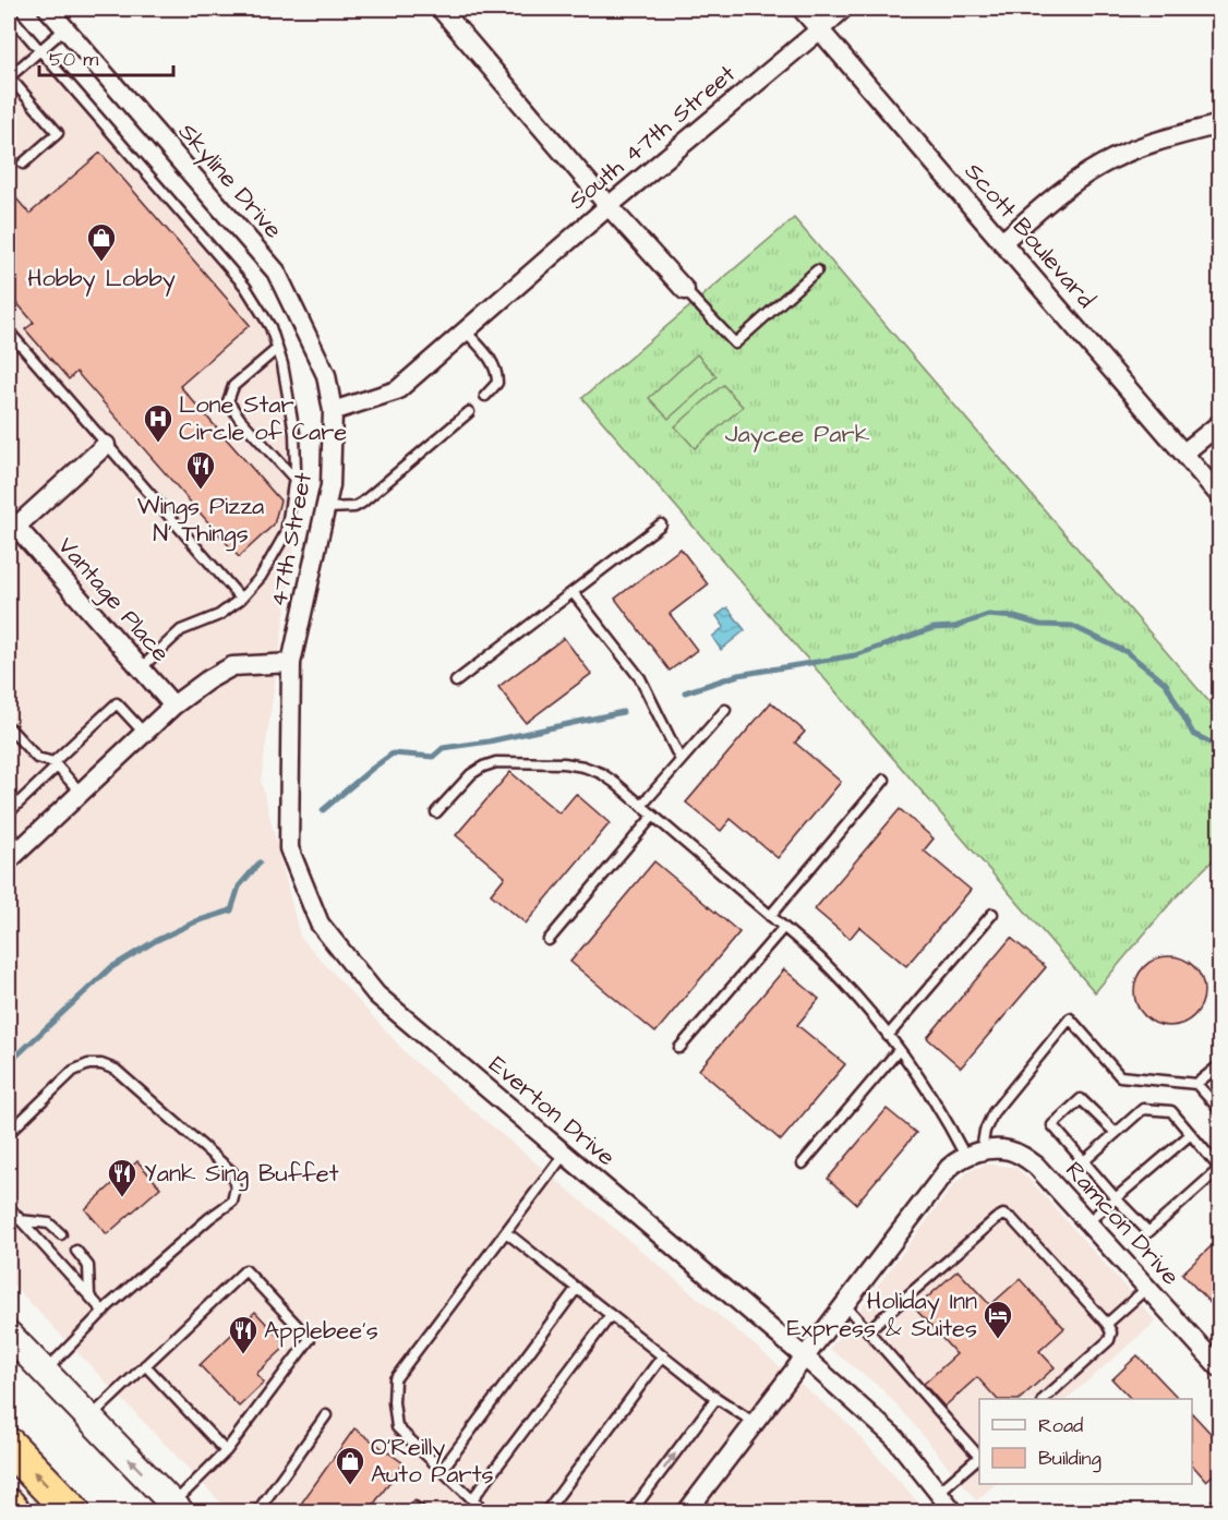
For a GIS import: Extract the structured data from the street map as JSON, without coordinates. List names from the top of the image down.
{
  "streets": {
    "street": [
      "South 47th Street",
      "Skyline Drive",
      "Scott Boulevard",
      "47th Street",
      "Vantage Place",
      "Everton Drive",
      "Ramcon Drive"
    ]
  },
  "crossings": [
    ["South 47th Street", "Scott Boulevard"],
    ["Skyline Drive", "47th Street"],
    ["47th Street", "Everton Drive"]
  ],
  "parks": ["Jaycee Park"],
  "places": {
    "shop": ["Hobby Lobby", "O'Reilly Auto Parts"],
    "hospital": ["Lone Star Circle of Care"],
    "restaurant": ["Wings Pizza N' Things", "Yank Sing Buffet", "Applebee's"],
    "hotel": ["Holiday Inn Express & Suites"]
  },
  "legend": ["Road", "Building"],
  "scale_bar": "50 m"
}
